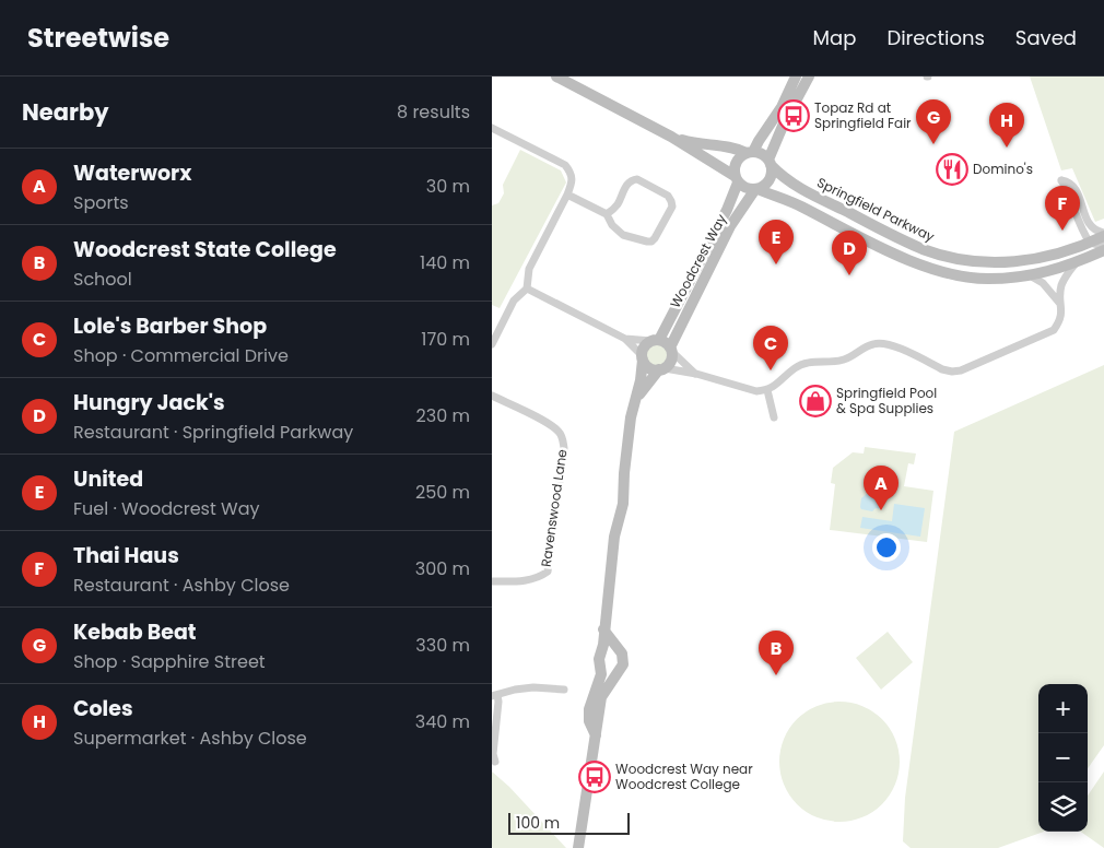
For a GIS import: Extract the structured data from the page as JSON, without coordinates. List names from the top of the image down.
{
  "streets": {
    "street": ["Springfield Parkway", "Woodcrest Way", "Ravenswood Lane"]
  },
  "crossings": [
    ["Springfield Parkway", "Woodcrest Way"]
  ],
  "places": {
    "bus stop": ["Topaz Rd at Springfield Fair", "Woodcrest Way near Woodcrest College"],
    "restaurant": ["Domino's"],
    "shop": ["Springfield Pool & Spa Supplies"]
  },
  "scale_bar": "100 m",
  "page": {
    "header": "Streetwise",
    "nav": ["Map", "Directions", "Saved"],
    "heading": ["Nearby", "8 results"],
    "pins": [
      "G",
      "H",
      "F",
      "E",
      "D",
      "C",
      "A",
      "B"
    ],
    "list": [
      {
        "mark": "A",
        "name": "Waterworx",
        "note": "Sports",
        "value": "30 m"
      },
      {
        "mark": "B",
        "name": "Woodcrest State College",
        "note": "School",
        "value": "140 m"
      },
      {
        "mark": "C",
        "name": "Lole's Barber Shop",
        "note": "Shop · Commercial Drive",
        "value": "170 m"
      },
      {
        "mark": "D",
        "name": "Hungry Jack's",
        "note": "Restaurant · Springfield Parkway",
        "value": "230 m"
      },
      {
        "mark": "E",
        "name": "United",
        "note": "Fuel · Woodcrest Way",
        "value": "250 m"
      },
      {
        "mark": "F",
        "name": "Thai Haus",
        "note": "Restaurant · Ashby Close",
        "value": "300 m"
      },
      {
        "mark": "G",
        "name": "Kebab Beat",
        "note": "Shop · Sapphire Street",
        "value": "330 m"
      },
      {
        "mark": "H",
        "name": "Coles",
        "note": "Supermarket · Ashby Close",
        "value": "340 m"
      }
    ],
    "map_buttons": ["+", "−"],
    "scale": "100 m"
  }
}
